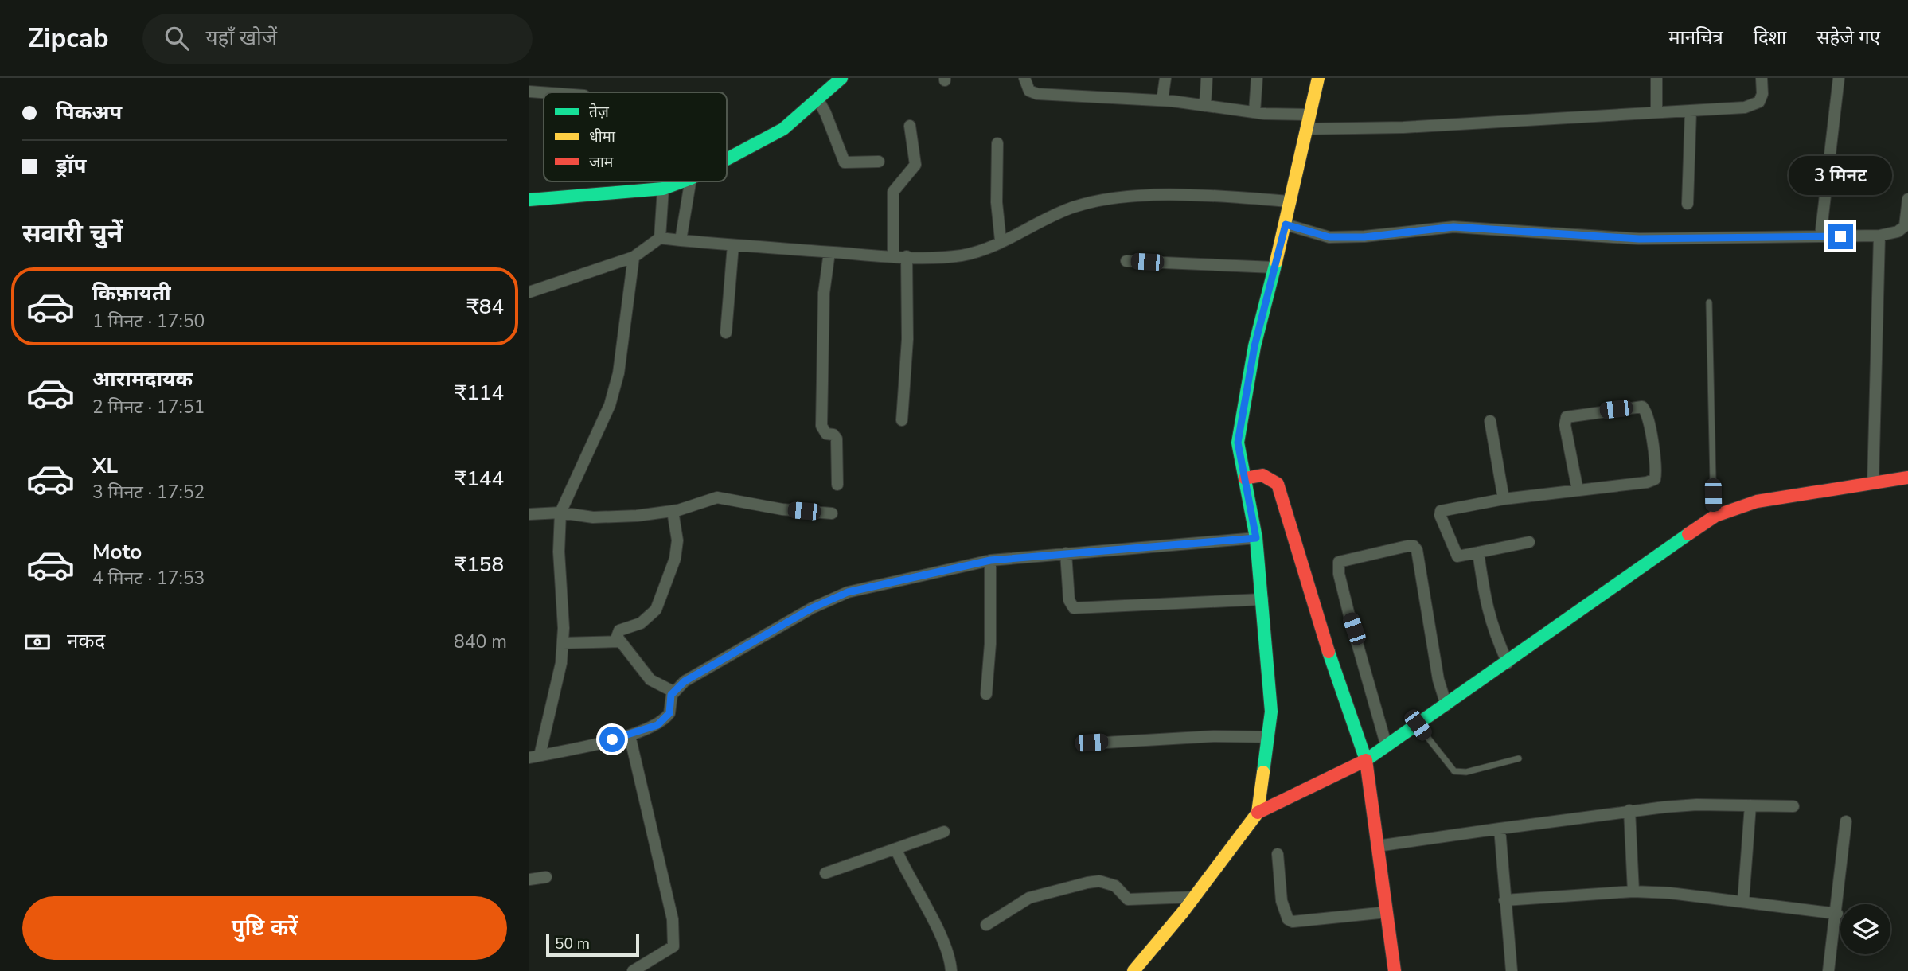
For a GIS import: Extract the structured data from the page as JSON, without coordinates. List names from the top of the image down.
{
  "legend": ["तेज़", "धीमा", "जाम"],
  "scale_bar": "50 m",
  "page": {
    "header": "Zipcab",
    "search": "यहाँ खोजें",
    "nav": ["मानचित्र", "दिशा", "सहेजे गए"],
    "banner": ["पिकअप", "ड्रॉप"],
    "bubble": "3 मिनट",
    "heading": "सवारी चुनें",
    "list": [
      {
        "name": "किफ़ायती",
        "note": "1 मिनट · 17:50",
        "value": "₹84"
      },
      {
        "name": "आरामदायक",
        "note": "2 मिनट · 17:51",
        "value": "₹114"
      },
      {
        "name": "XL",
        "note": "3 मिनट · 17:52",
        "value": "₹144"
      },
      {
        "name": "Moto",
        "note": "4 मिनट · 17:53",
        "value": "₹158"
      }
    ],
    "pay": ["नकद", "840 m"],
    "buttons": "पुष्टि करें",
    "scale": "50 m"
  }
}
